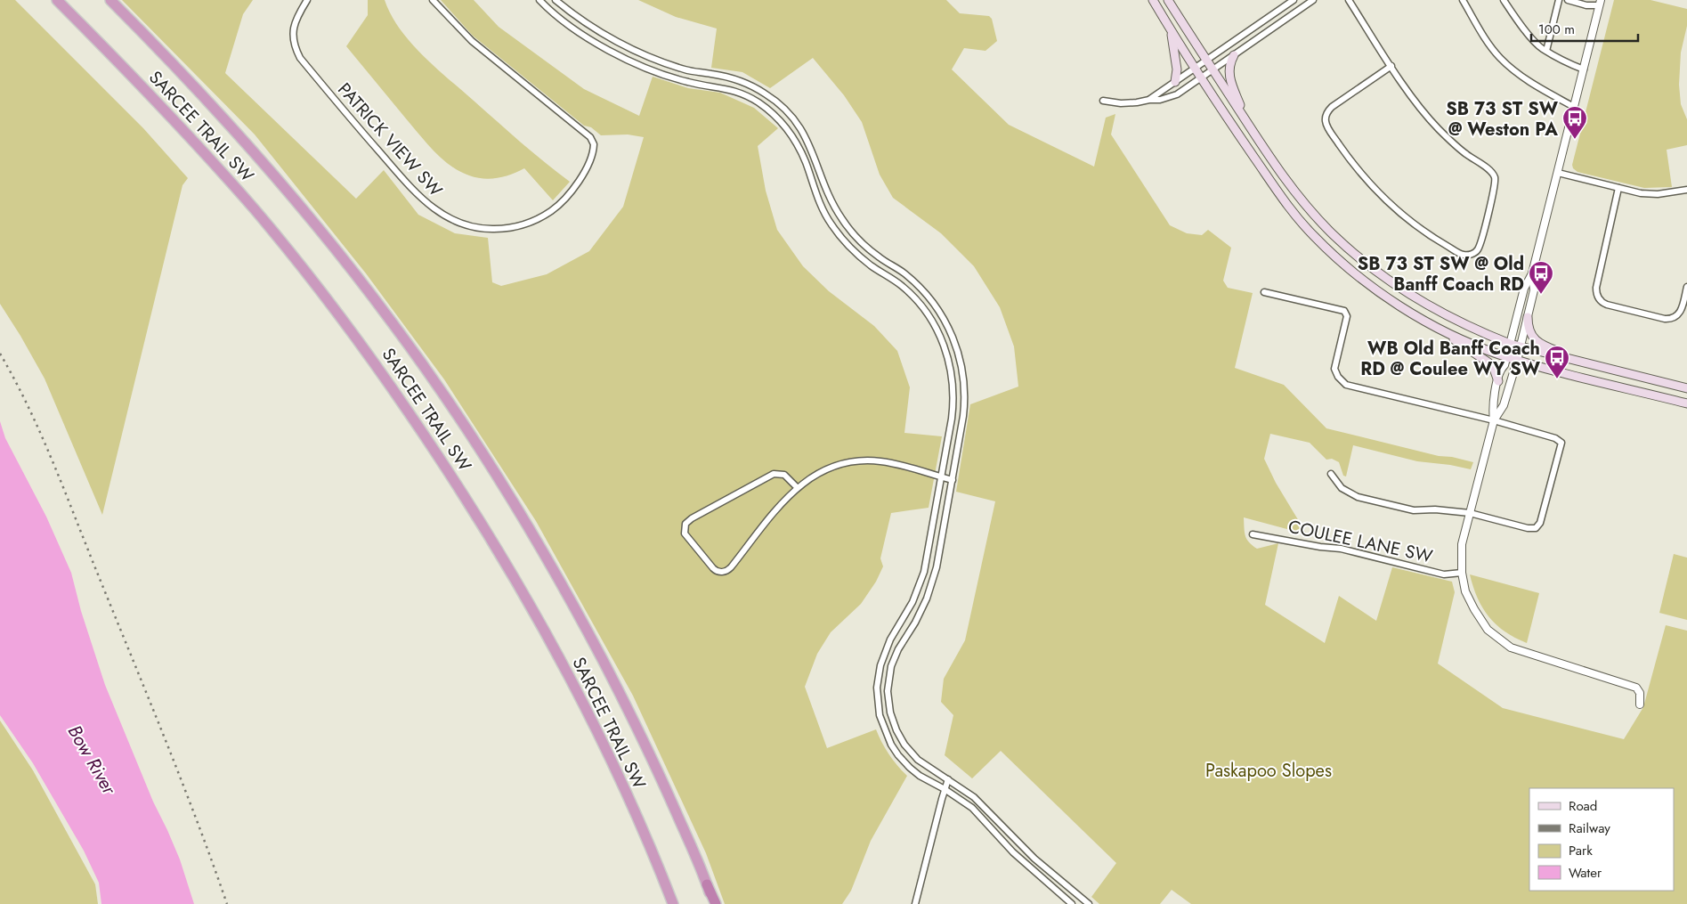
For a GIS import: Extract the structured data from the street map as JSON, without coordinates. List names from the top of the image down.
{
  "streets": {
    "highway": ["SARCEE TRAIL SW"],
    "street": ["PATRICK VIEW SW", "COULEE LANE SW"]
  },
  "water": ["Bow River"],
  "parks": ["Paskapoo Slopes"],
  "places": {
    "bus stop": ["SB 73 ST SW @ Weston PA", "SB 73 ST SW @ Old Banff Coach RD", "WB Old Banff Coach RD @ Coulee WY SW"]
  },
  "legend": [
    "Road",
    "Railway",
    "Park",
    "Water"
  ],
  "scale_bar": "100 m"
}
